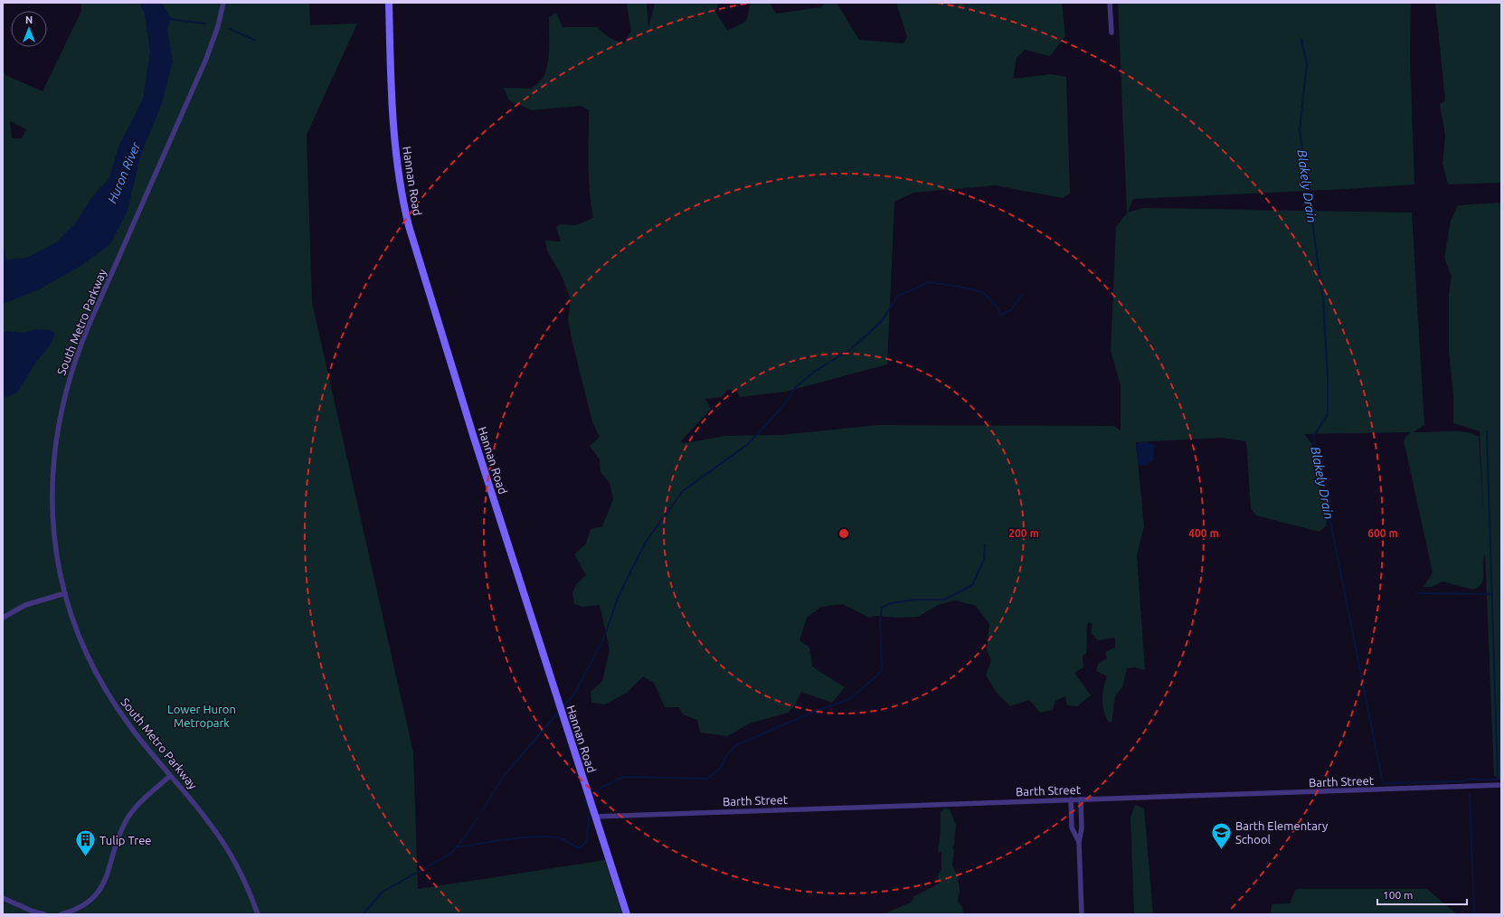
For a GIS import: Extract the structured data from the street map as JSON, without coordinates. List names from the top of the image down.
{
  "streets": {
    "street": ["Hannan Road", "South Metro Parkway", "Barth Street"]
  },
  "crossings": [
    ["Hannan Road", "Barth Street"]
  ],
  "water": ["Huron River", "Blakely Drain"],
  "parks": ["Lower Huron Metropark"],
  "places": {
    "school or university": ["Barth Elementary School"],
    "building": ["Tulip Tree"]
  },
  "scale_bar": "100 m",
  "north": "top",
  "rings": ["200 m", "400 m", "600 m"]
}
